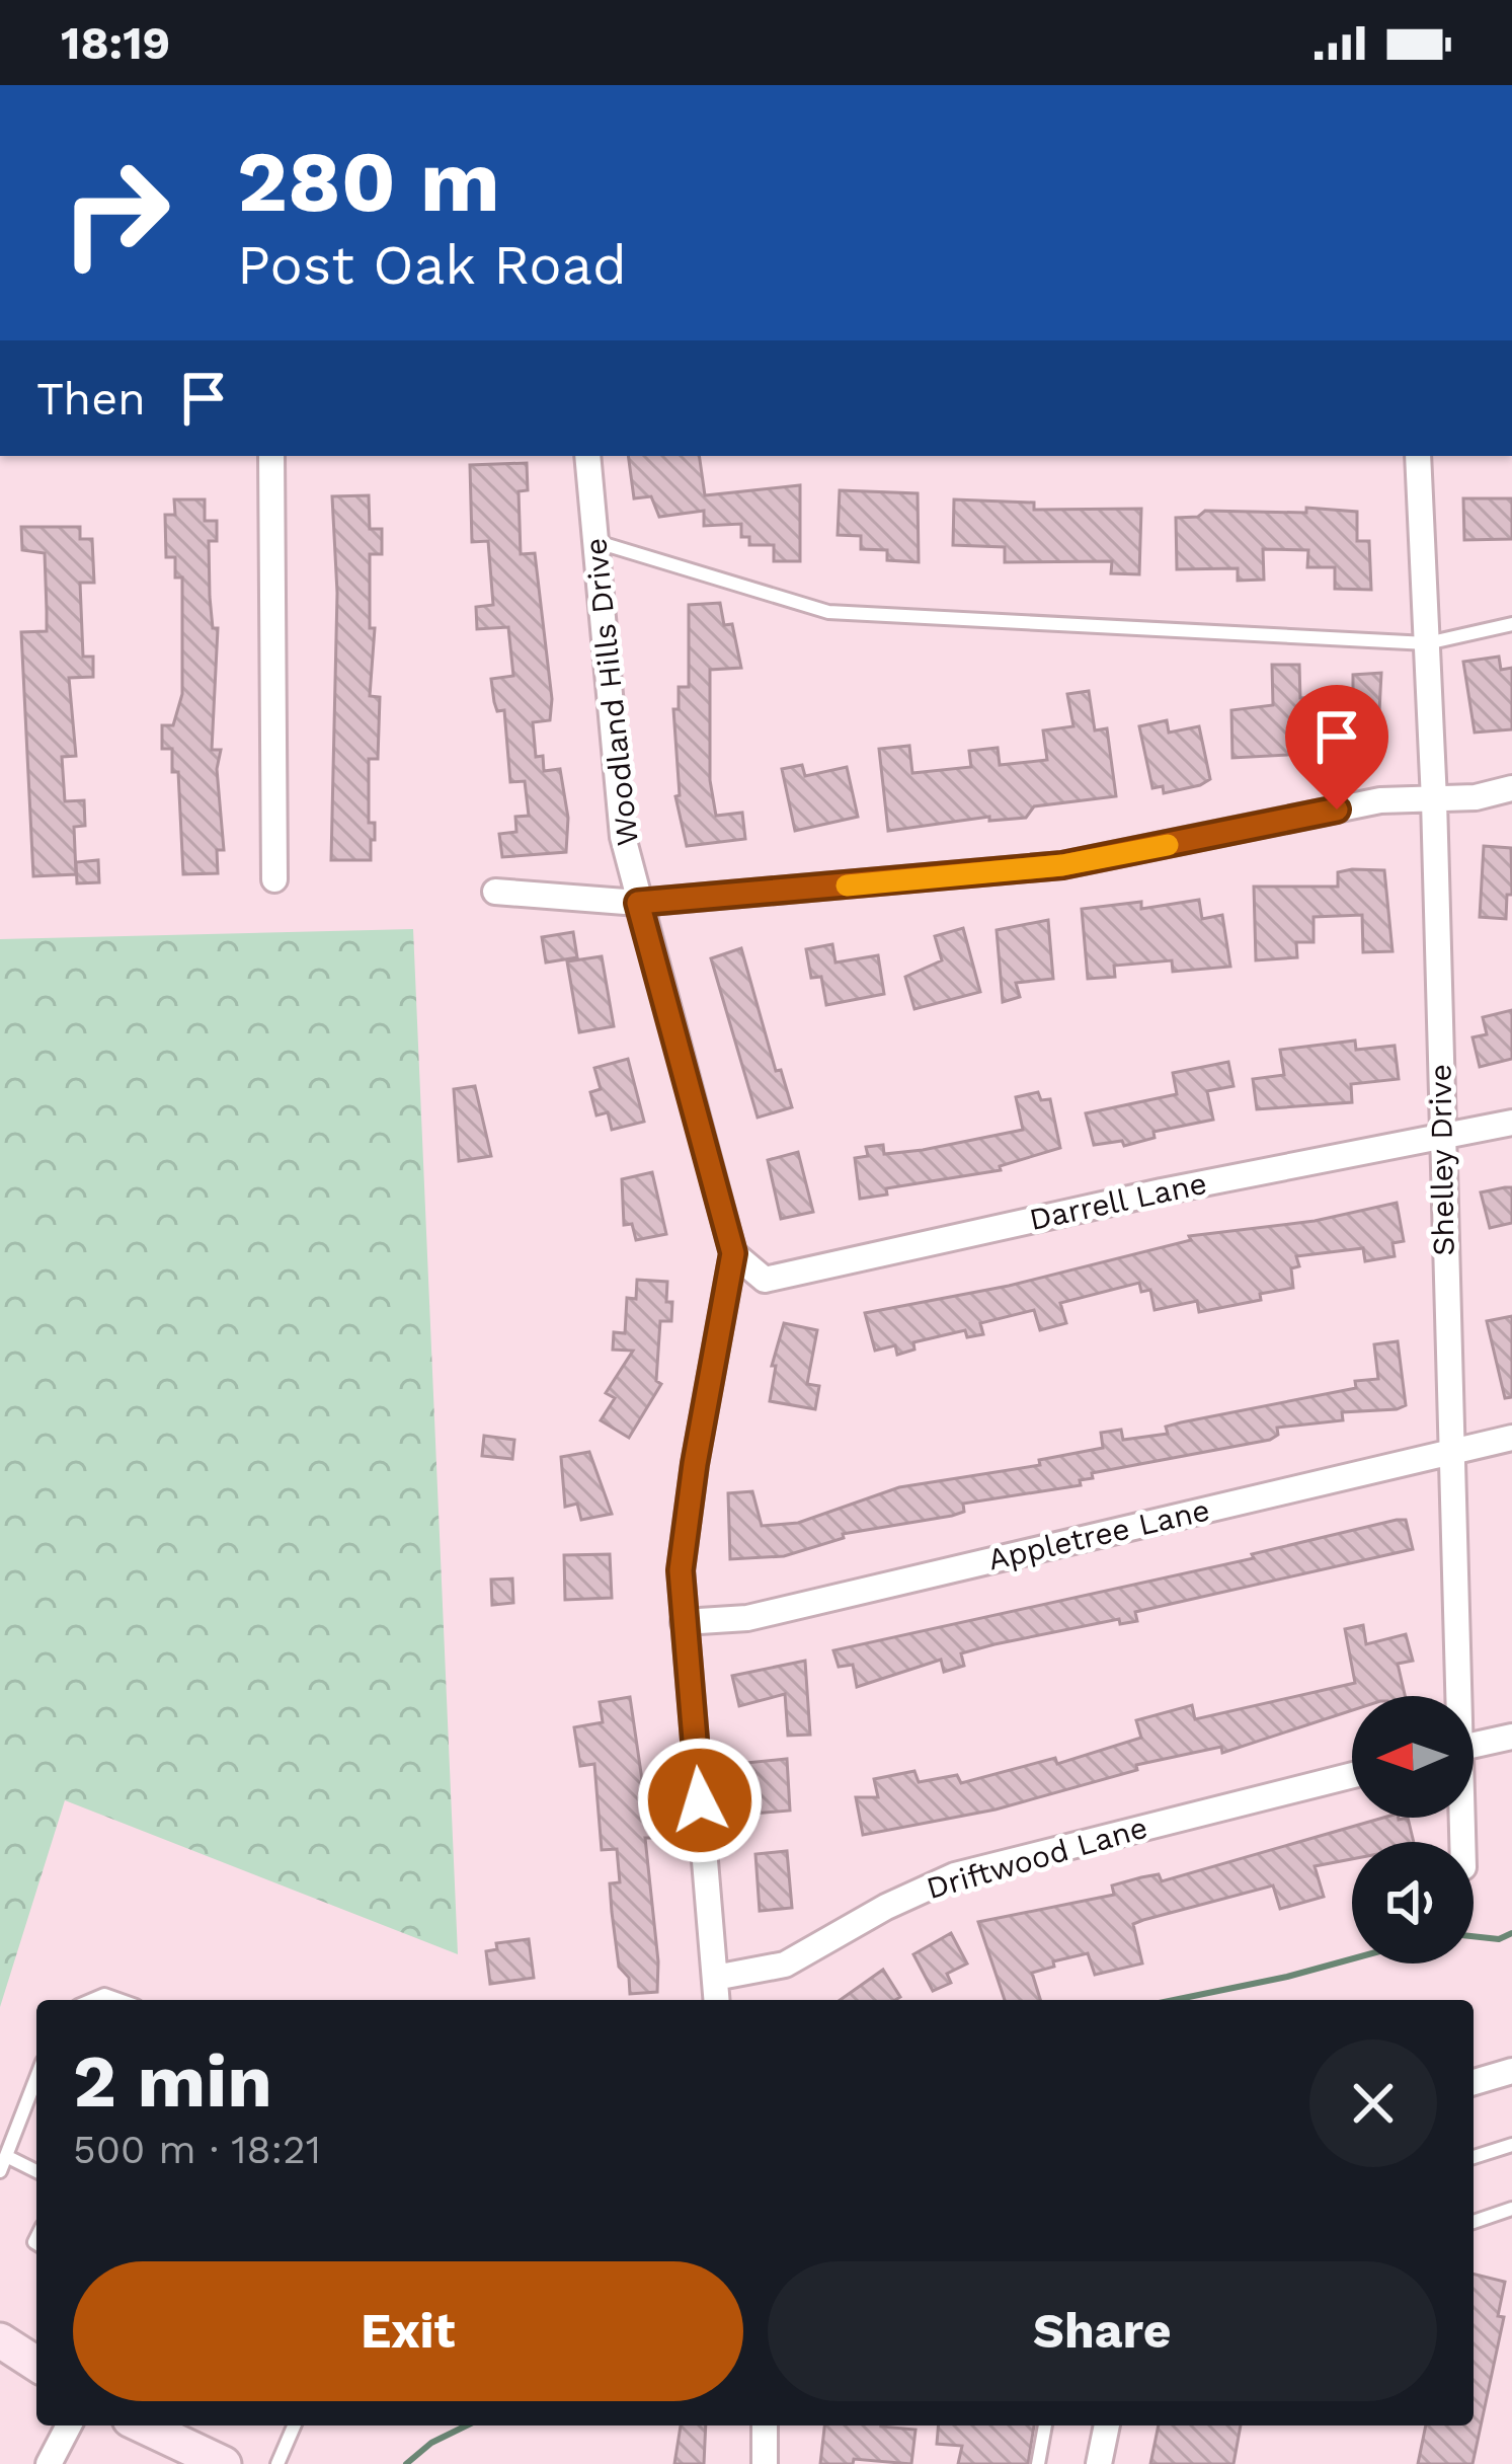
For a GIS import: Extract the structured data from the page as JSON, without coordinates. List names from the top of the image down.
{
  "streets": {
    "street": [
      "Woodland Hills Drive",
      "Shelley Drive",
      "Darrell Lane",
      "Appletree Lane",
      "Driftwood Lane"
    ]
  },
  "crossings": [
    ["Woodland Hills Drive", "Darrell Lane"],
    ["Woodland Hills Drive", "Appletree Lane"],
    ["Woodland Hills Drive", "Driftwood Lane"],
    ["Shelley Drive", "Darrell Lane"],
    ["Shelley Drive", "Appletree Lane"]
  ],
  "north": "left",
  "page": {
    "status": "18:19",
    "turn": ["280 m", "Post Oak Road"],
    "then": "Then",
    "heading": ["2 min", "500 m · 18:21"],
    "buttons": ["Exit", "Share"]
  }
}
